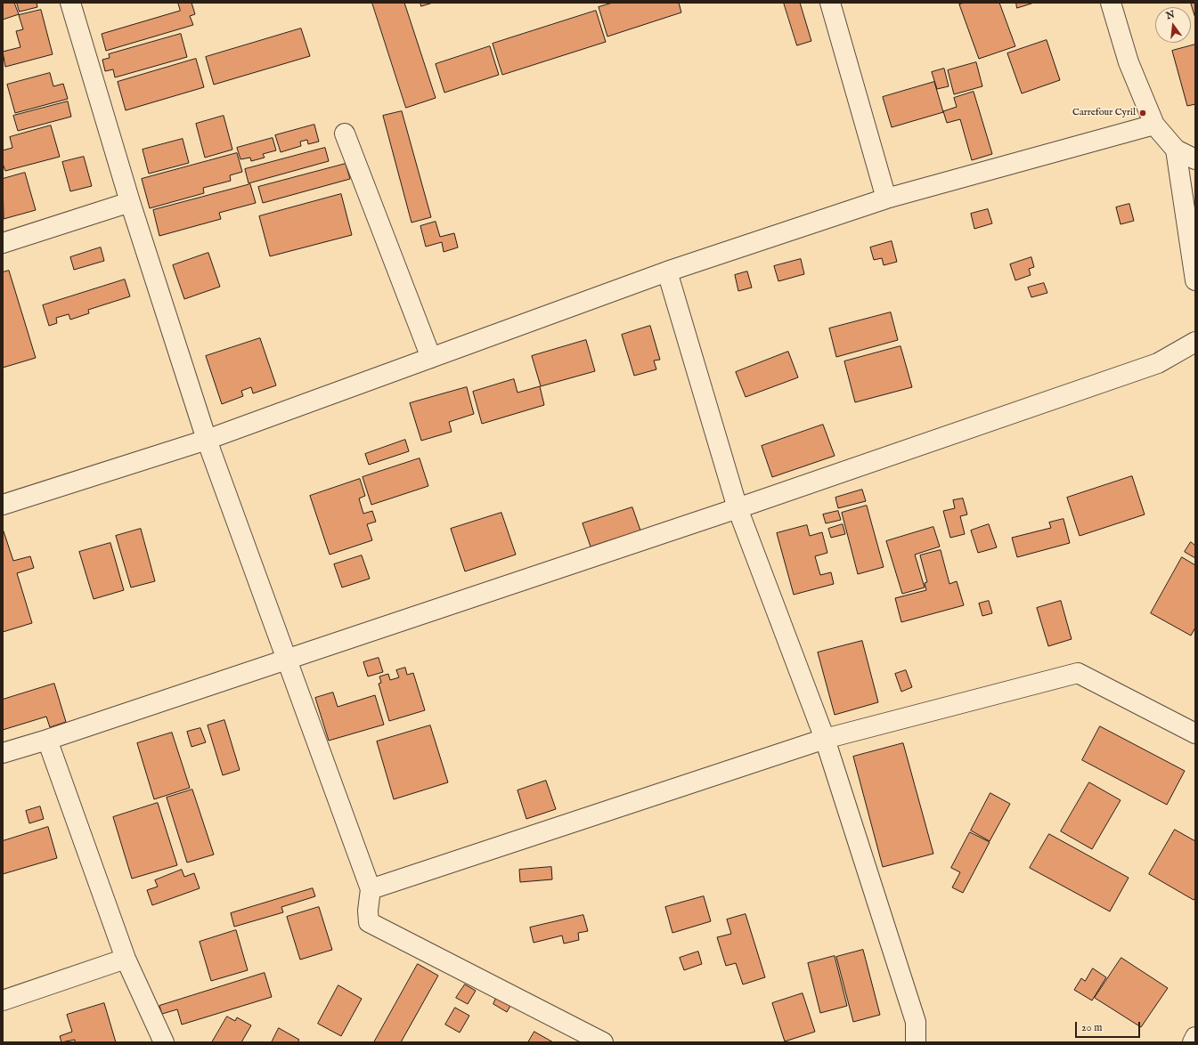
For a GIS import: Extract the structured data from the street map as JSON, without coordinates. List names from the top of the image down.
{
  "places": ["Carrefour Cyril"],
  "scale_bar": "20 m",
  "north": "top"
}
